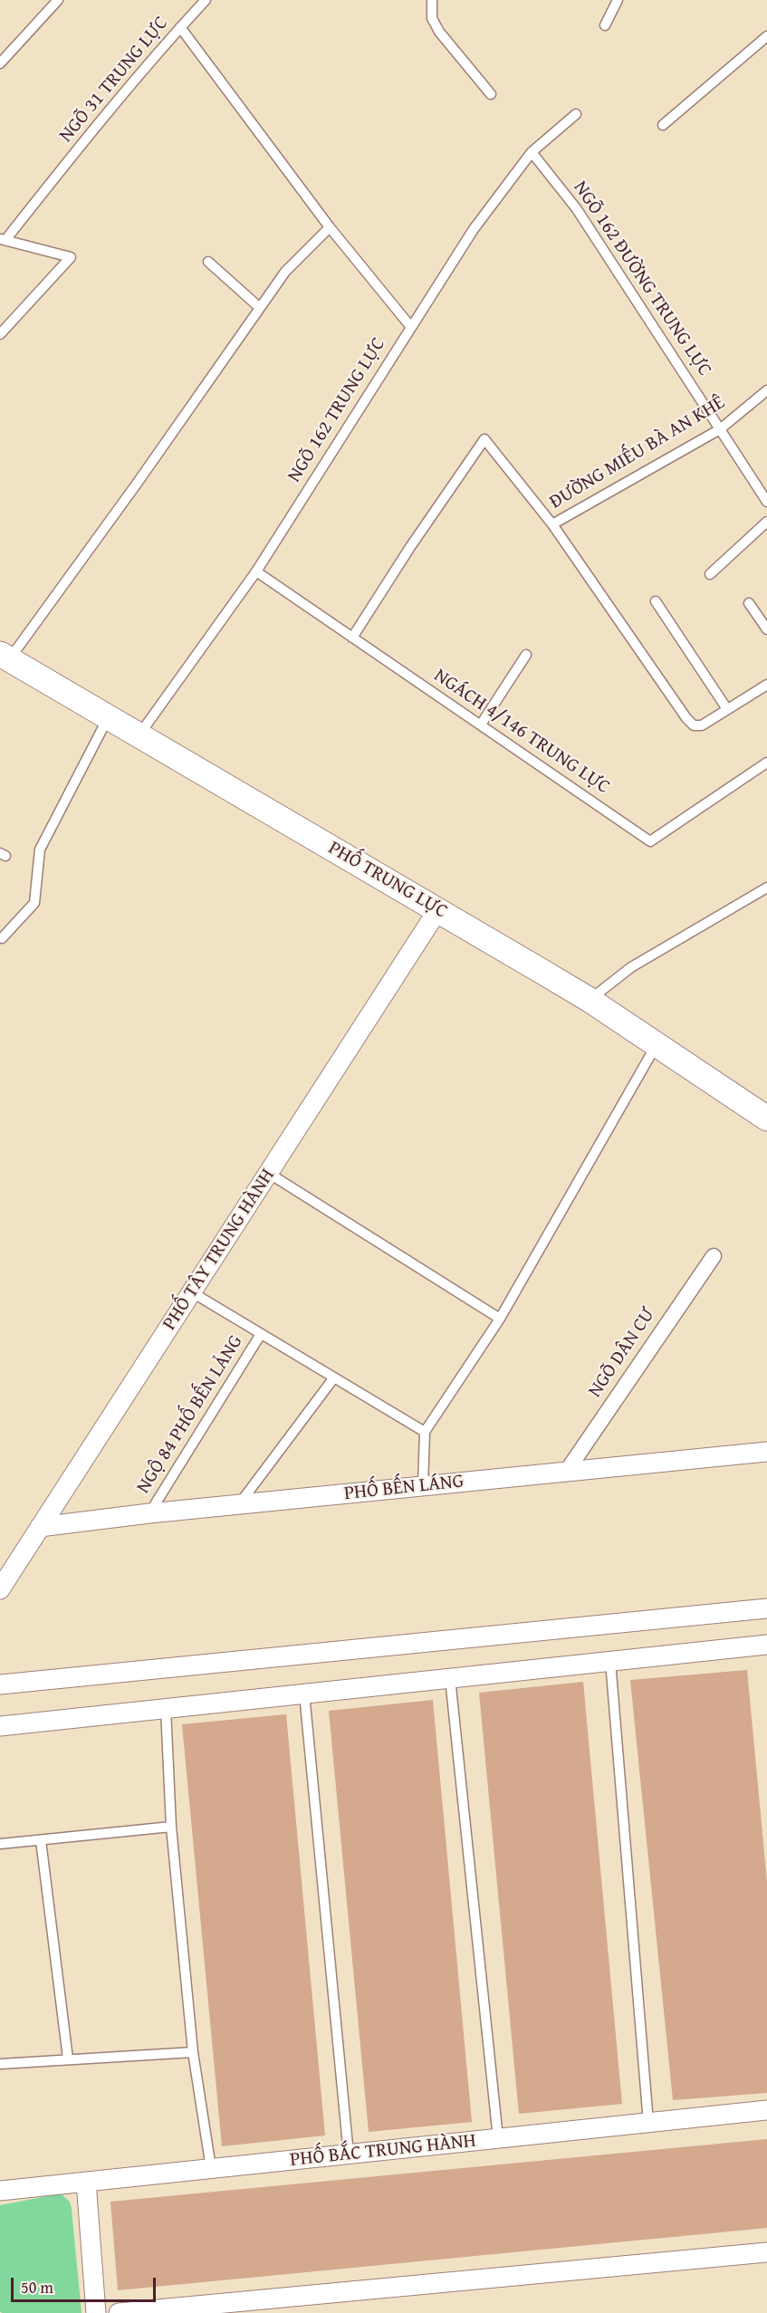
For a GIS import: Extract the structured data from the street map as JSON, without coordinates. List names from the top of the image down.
{
  "streets": {
    "street": [
      "PHỐ TRUNG LỰC",
      "PHỐ TÂY TRUNG HÀNH",
      "NGÕ DÂN CƯ",
      "PHỐ BẾN LÁNG",
      "PHỐ BẮC TRUNG HÀNH"
    ],
    "lane": [
      "NGÕ 31 TRUNG LỰC",
      "NGÕ 162 ĐƯỜNG TRUNG LỰC",
      "NGÕ 162 TRUNG LỰC",
      "ĐƯỜNG MIẾU BÀ AN KHÊ",
      "NGÁCH 4/146 TRUNG LỰC",
      "NGỘ 84 PHỐ BẾN LẢNG"
    ]
  },
  "crossings": [
    ["NGÕ 162 ĐƯỜNG TRUNG LỰC", "NGÕ 162 TRUNG LỰC"],
    ["NGÕ 162 ĐƯỜNG TRUNG LỰC", "ĐƯỜNG MIẾU BÀ AN KHÊ"],
    ["NGÕ 162 TRUNG LỰC", "NGÁCH 4/146 TRUNG LỰC"],
    ["NGÕ 162 TRUNG LỰC", "PHỐ TRUNG LỰC"],
    ["PHỐ TRUNG LỰC", "PHỐ TÂY TRUNG HÀNH"],
    ["PHỐ TÂY TRUNG HÀNH", "PHỐ BẾN LÁNG"],
    ["NGÕ DÂN CƯ", "PHỐ BẾN LÁNG"],
    ["NGỘ 84 PHỐ BẾN LẢNG", "PHỐ BẾN LÁNG"]
  ],
  "scale_bar": "50 m"
}
